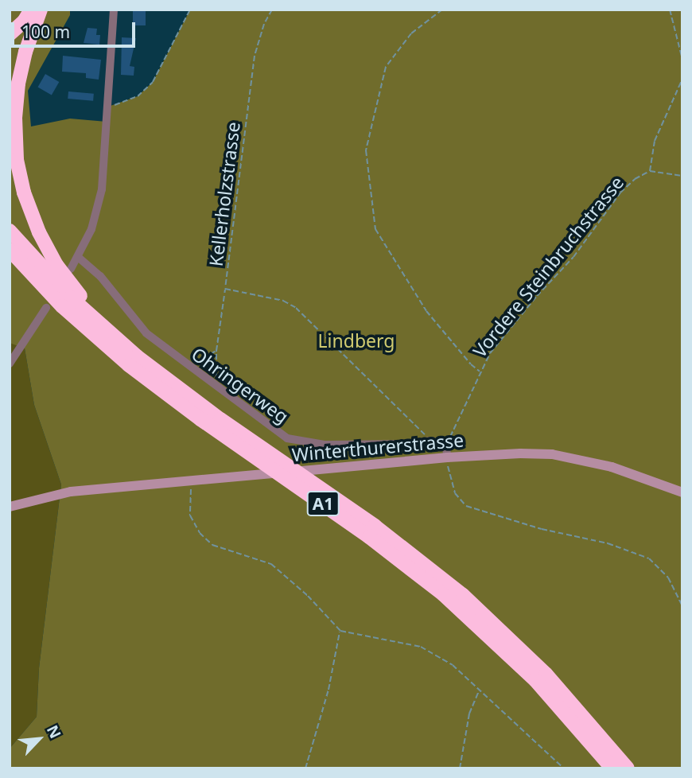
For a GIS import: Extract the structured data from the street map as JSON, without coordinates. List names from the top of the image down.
{
  "streets": {
    "highway": ["A1"],
    "main road": ["Winterthurerstrasse"],
    "street": ["Ohringerweg"],
    "path": ["Kellerholzstrasse", "Vordere Steinbruchstrasse"]
  },
  "crossings": [
    ["Kellerholzstrasse", "Ohringerweg"],
    ["Vordere Steinbruchstrasse", "Ohringerweg"]
  ],
  "parks": ["Lindberg"],
  "scale_bar": "100 m",
  "north": "top right"
}
